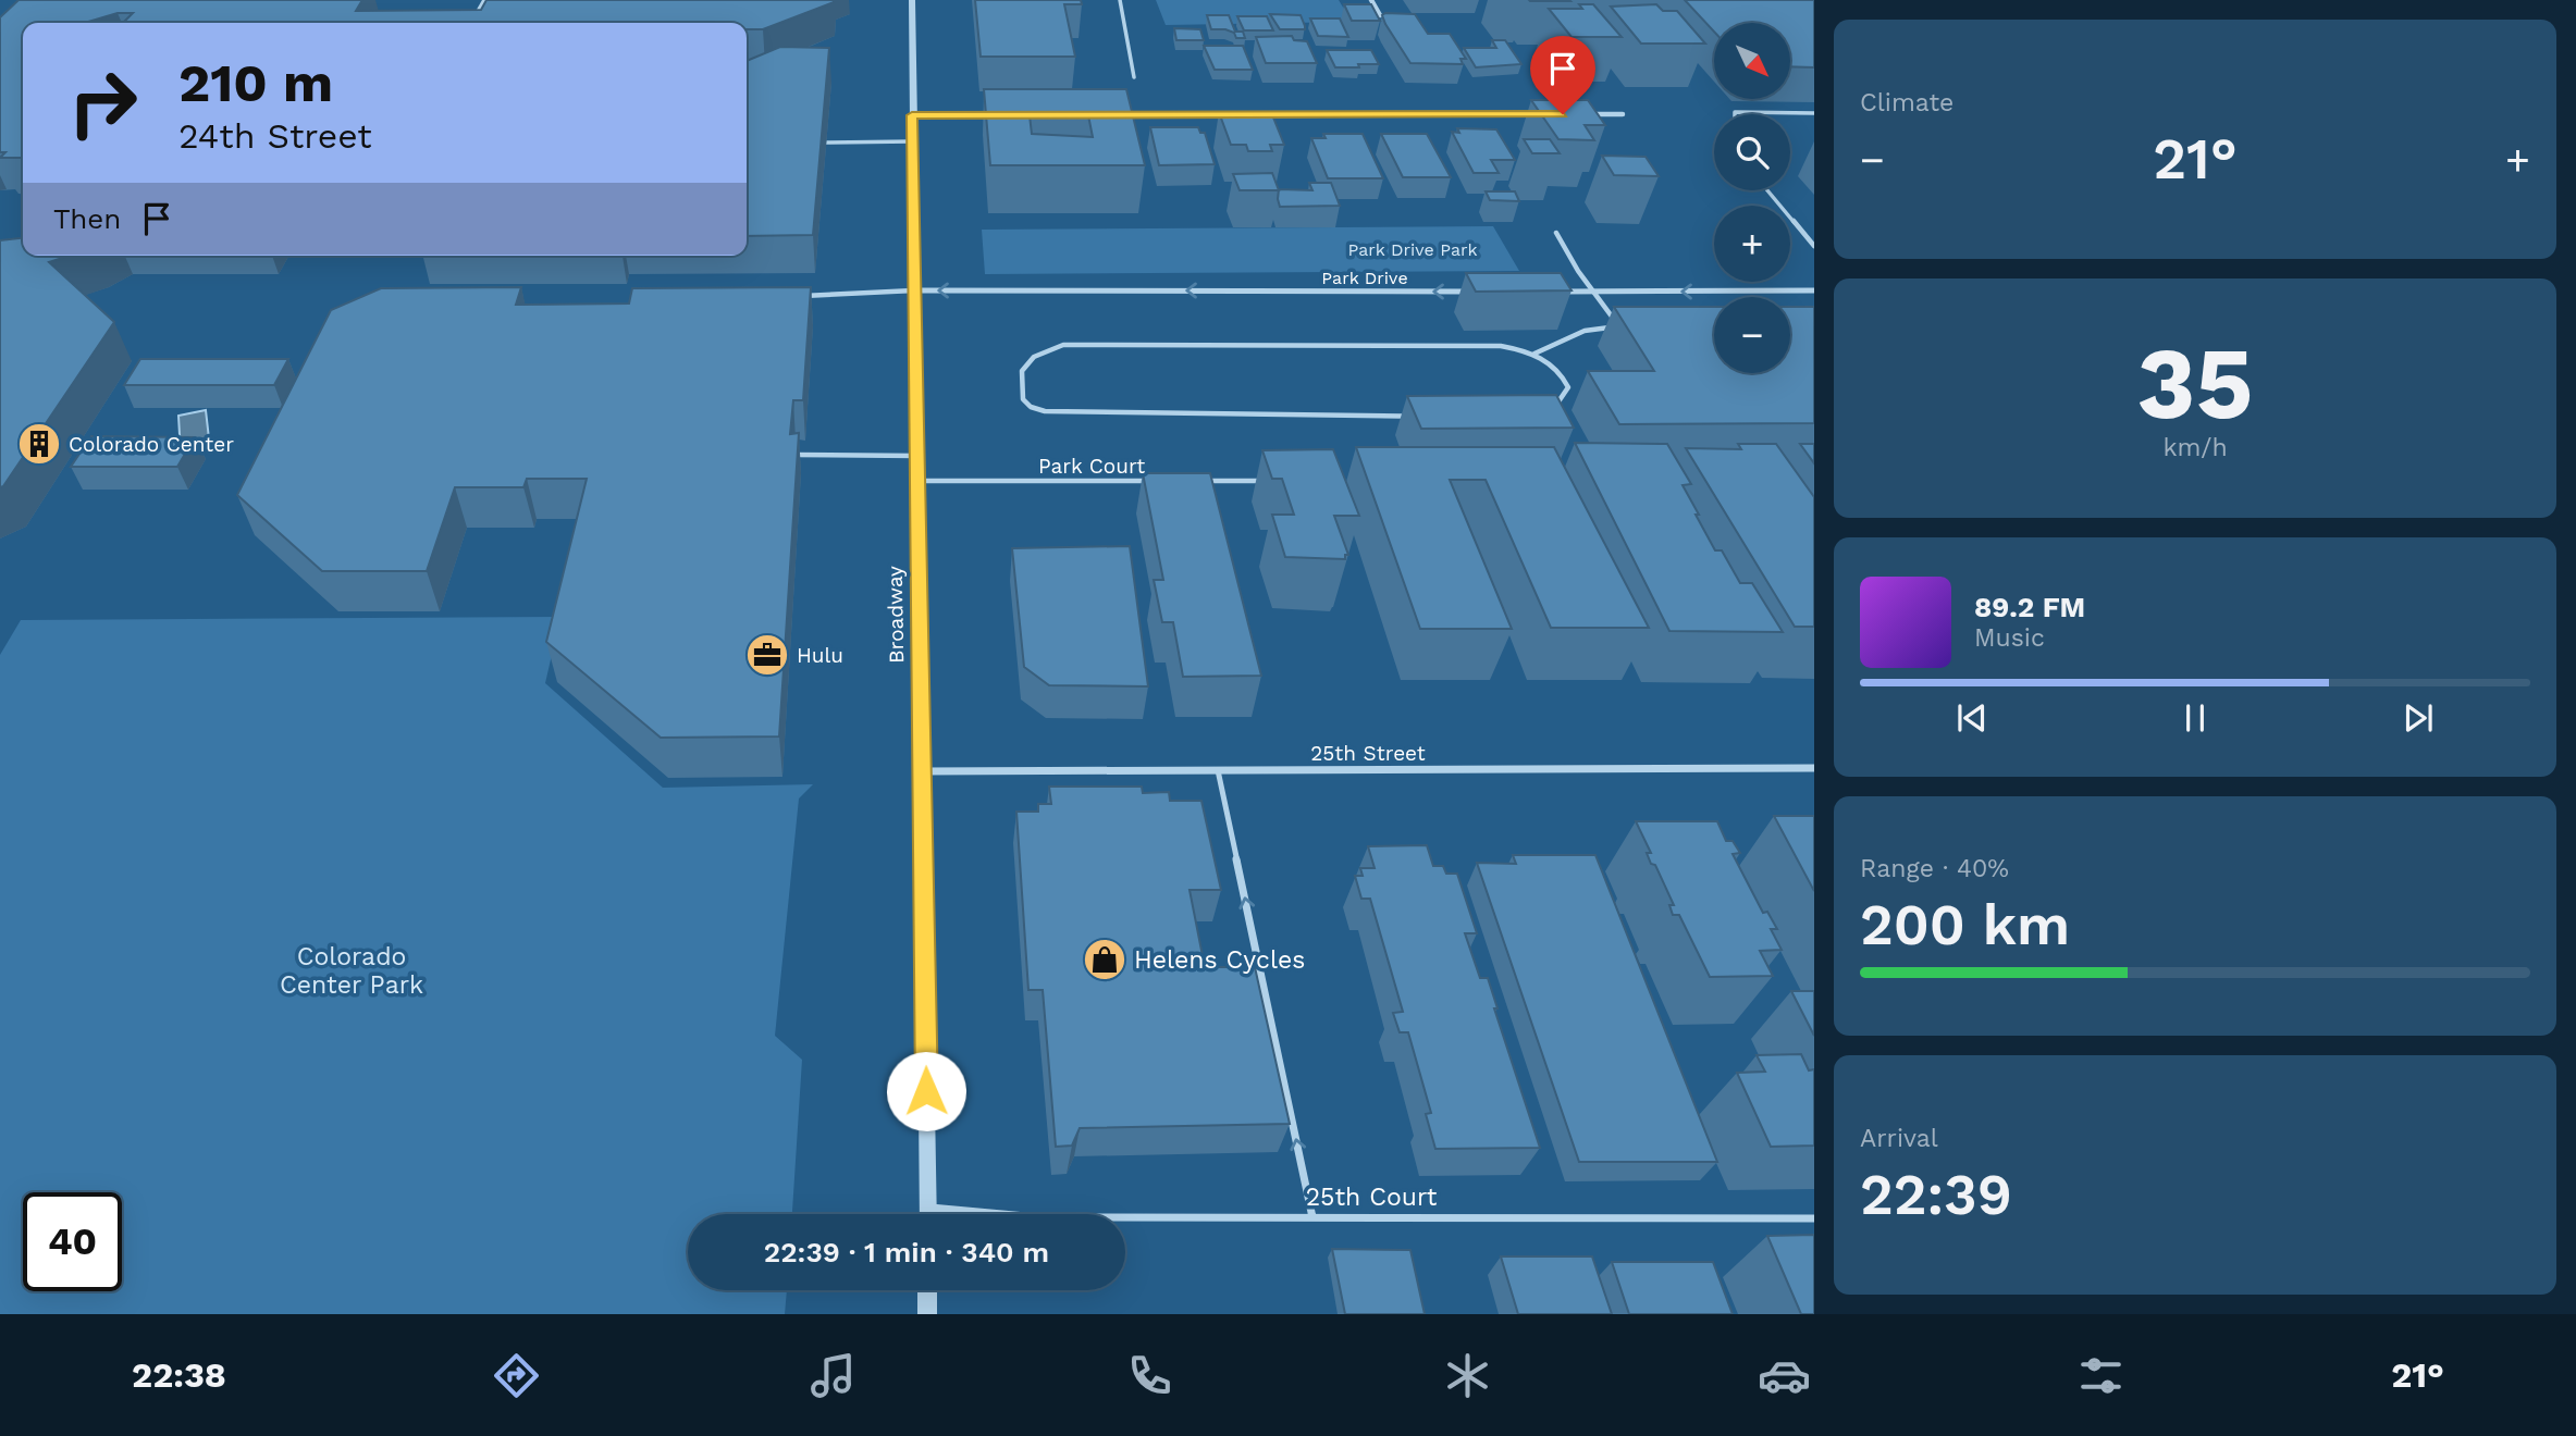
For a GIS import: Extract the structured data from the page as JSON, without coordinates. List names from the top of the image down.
{
  "streets": {
    "street": ["Park Drive", "Broadway", "25th Street"],
    "lane": ["Park Court", "25th Court"]
  },
  "crossings": [
    ["Park Drive", "Broadway"],
    ["Park Court", "Broadway"],
    ["Broadway", "25th Street"],
    ["Broadway", "25th Court"]
  ],
  "one_way": ["Park Drive"],
  "parks": ["Park Drive Park", "Colorado Center Park"],
  "places": {
    "building": ["Colorado Center"],
    "office": ["Hulu"],
    "shop": ["Helens Cycles"]
  },
  "north": "bottom right",
  "page": {
    "tile": [
      "Climate",
      ["35", "km/h"],
      ["Range · 40%", "200 km"],
      ["Arrival", "22:39"]
    ],
    "map_buttons": ["+", "−"],
    "turn": ["210 m", "24th Street"],
    "heat": ["−", "21°", "+"],
    "then": "Then",
    "song": ["89.2 FM", "Music"],
    "limit": "40",
    "trip": "22:39 · 1 min · 340 m",
    "tabs": ["22:38", "21°"]
  }
}
